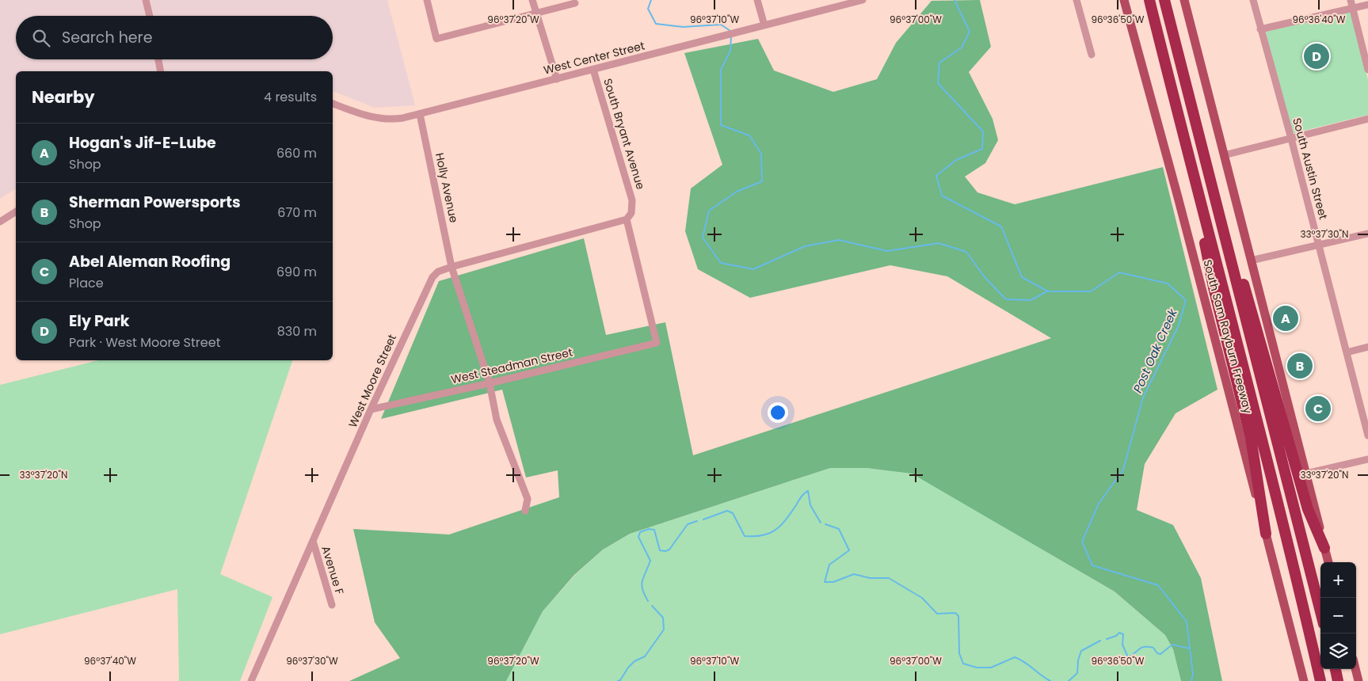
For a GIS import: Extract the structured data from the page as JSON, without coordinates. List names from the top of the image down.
{
  "streets": {
    "highway": ["South Sam Rayburn Freeway"],
    "street": [
      "West Center Street",
      "South Bryant Avenue",
      "South Austin Street",
      "Holly Avenue",
      "West Steadman Street",
      "West Moore Street",
      "Avenue F"
    ]
  },
  "crossings": [
    ["West Center Street", "South Bryant Avenue"],
    ["West Center Street", "Holly Avenue"],
    ["South Bryant Avenue", "West Steadman Street"],
    ["South Bryant Avenue", "West Moore Street"],
    ["Holly Avenue", "West Steadman Street"],
    ["Holly Avenue", "West Moore Street"],
    ["West Steadman Street", "West Moore Street"],
    ["West Moore Street", "Avenue F"]
  ],
  "water": ["Post Oak Creek"],
  "page": {
    "search": "Search here",
    "pins": [
      "D",
      "A",
      "B",
      "C"
    ],
    "heading": ["Nearby", "4 results"],
    "list": [
      {
        "mark": "A",
        "name": "Hogan's Jif-E-Lube",
        "note": "Shop",
        "value": "660 m"
      },
      {
        "mark": "B",
        "name": "Sherman Powersports",
        "note": "Shop",
        "value": "670 m"
      },
      {
        "mark": "C",
        "name": "Abel Aleman Roofing",
        "note": "Place",
        "value": "690 m"
      },
      {
        "mark": "D",
        "name": "Ely Park",
        "note": "Park · West Moore Street",
        "value": "830 m"
      }
    ],
    "map_buttons": ["+", "−"]
  },
  "coordinates": [
    "96°37'20\"W",
    "96°37'10\"W",
    "96°37'00\"W",
    "96°36'50\"W",
    "96°36'40\"W",
    "33°37'30\"N",
    "33°37'20\"N",
    "96°37'40\"W",
    "96°37'30\"W"
  ]
}
